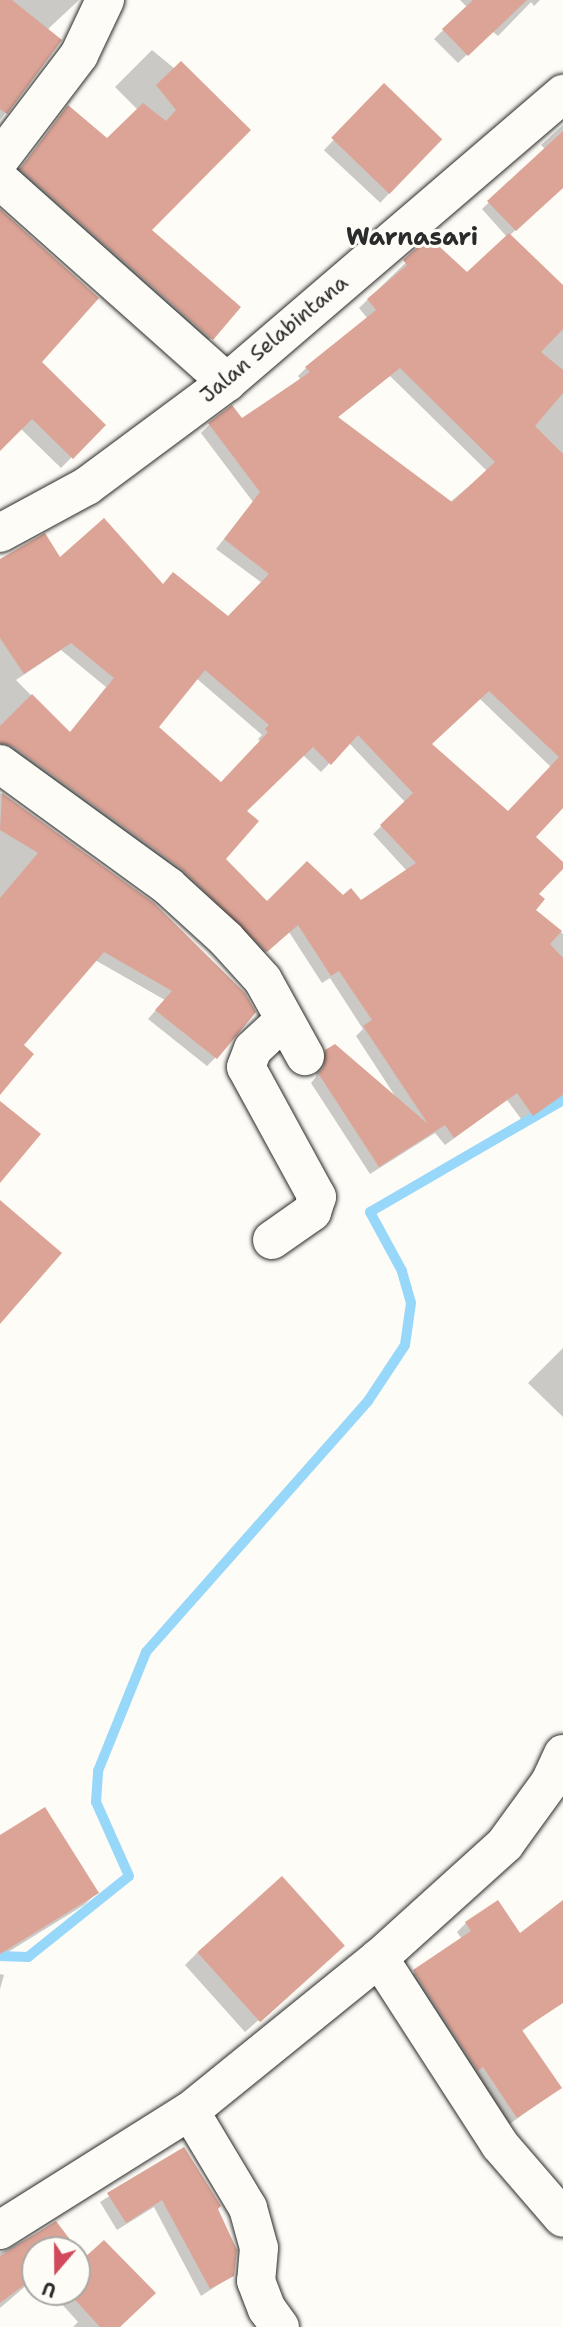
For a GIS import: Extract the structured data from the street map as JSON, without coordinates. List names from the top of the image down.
{
  "streets": {
    "street": ["Jalan Selabintana"]
  },
  "districts": ["Warnasari"],
  "north": "bottom"
}
